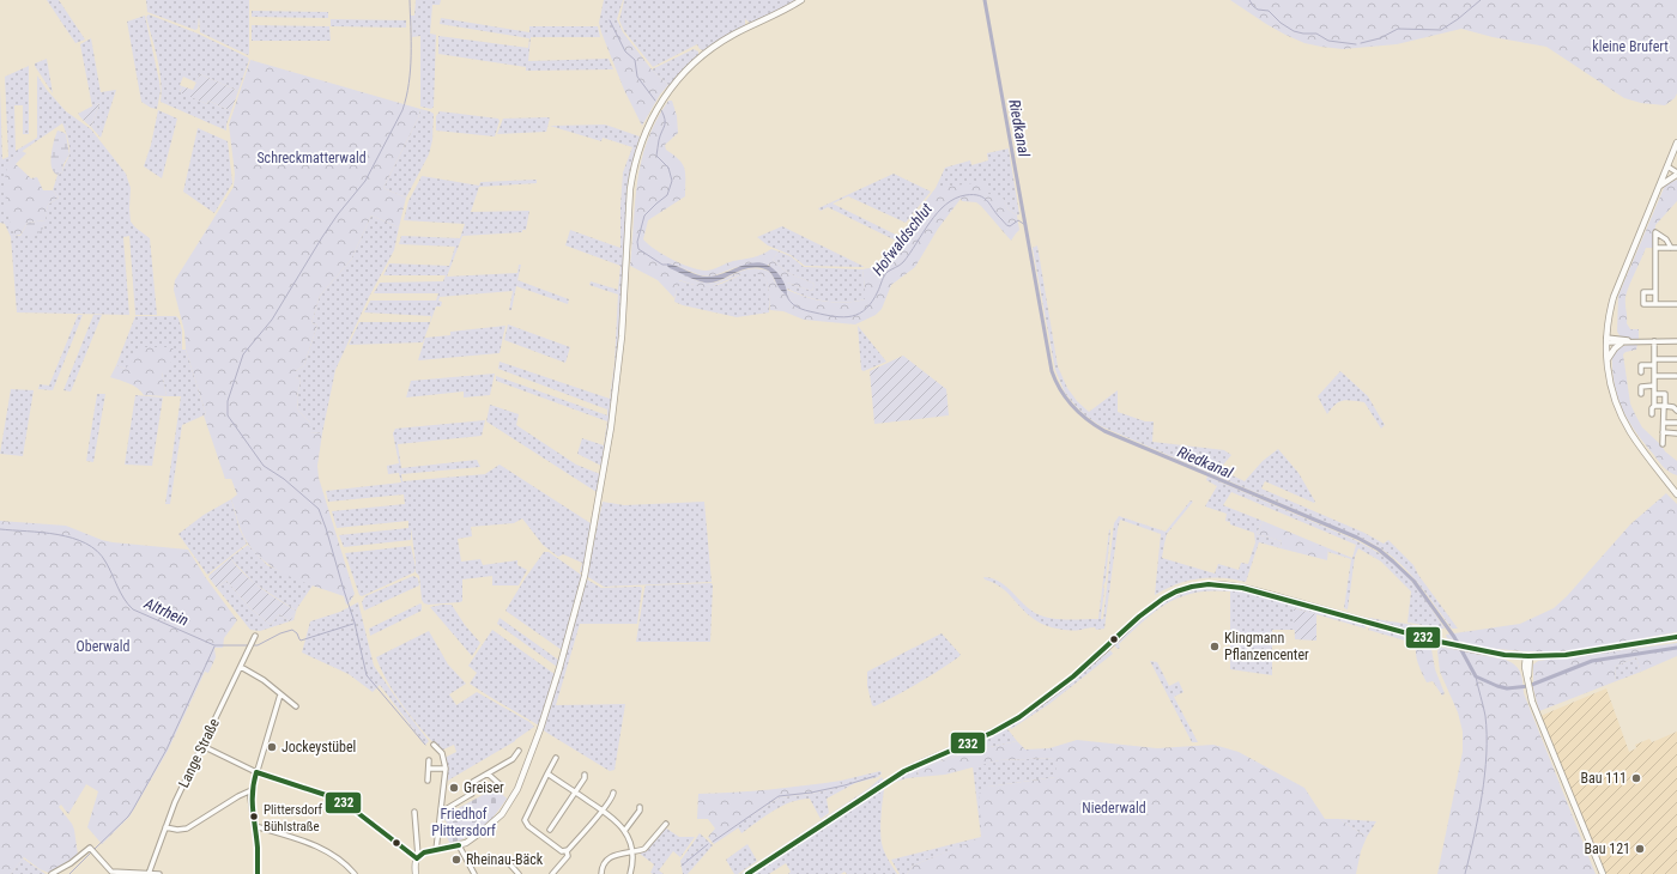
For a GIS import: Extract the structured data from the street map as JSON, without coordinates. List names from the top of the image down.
{
  "streets": {
    "street": ["Lange Straße"]
  },
  "water": ["Riedkanal", "Hofwaldschlut", "Altrhein"],
  "parks": [
    "kleine Brufert",
    "Schreckmatterwald",
    "Oberwald",
    "Niederwald",
    "Friedhof Plittersdorf"
  ],
  "places": [
    "Klingmann Pflanzencenter",
    "Jockeystübel",
    "Bau 111",
    "Greiser",
    "Plittersdorf Bühlstraße",
    "Bau 121",
    "Rheinau-Bäck"
  ],
  "lines": ["transit line 232"]
}
